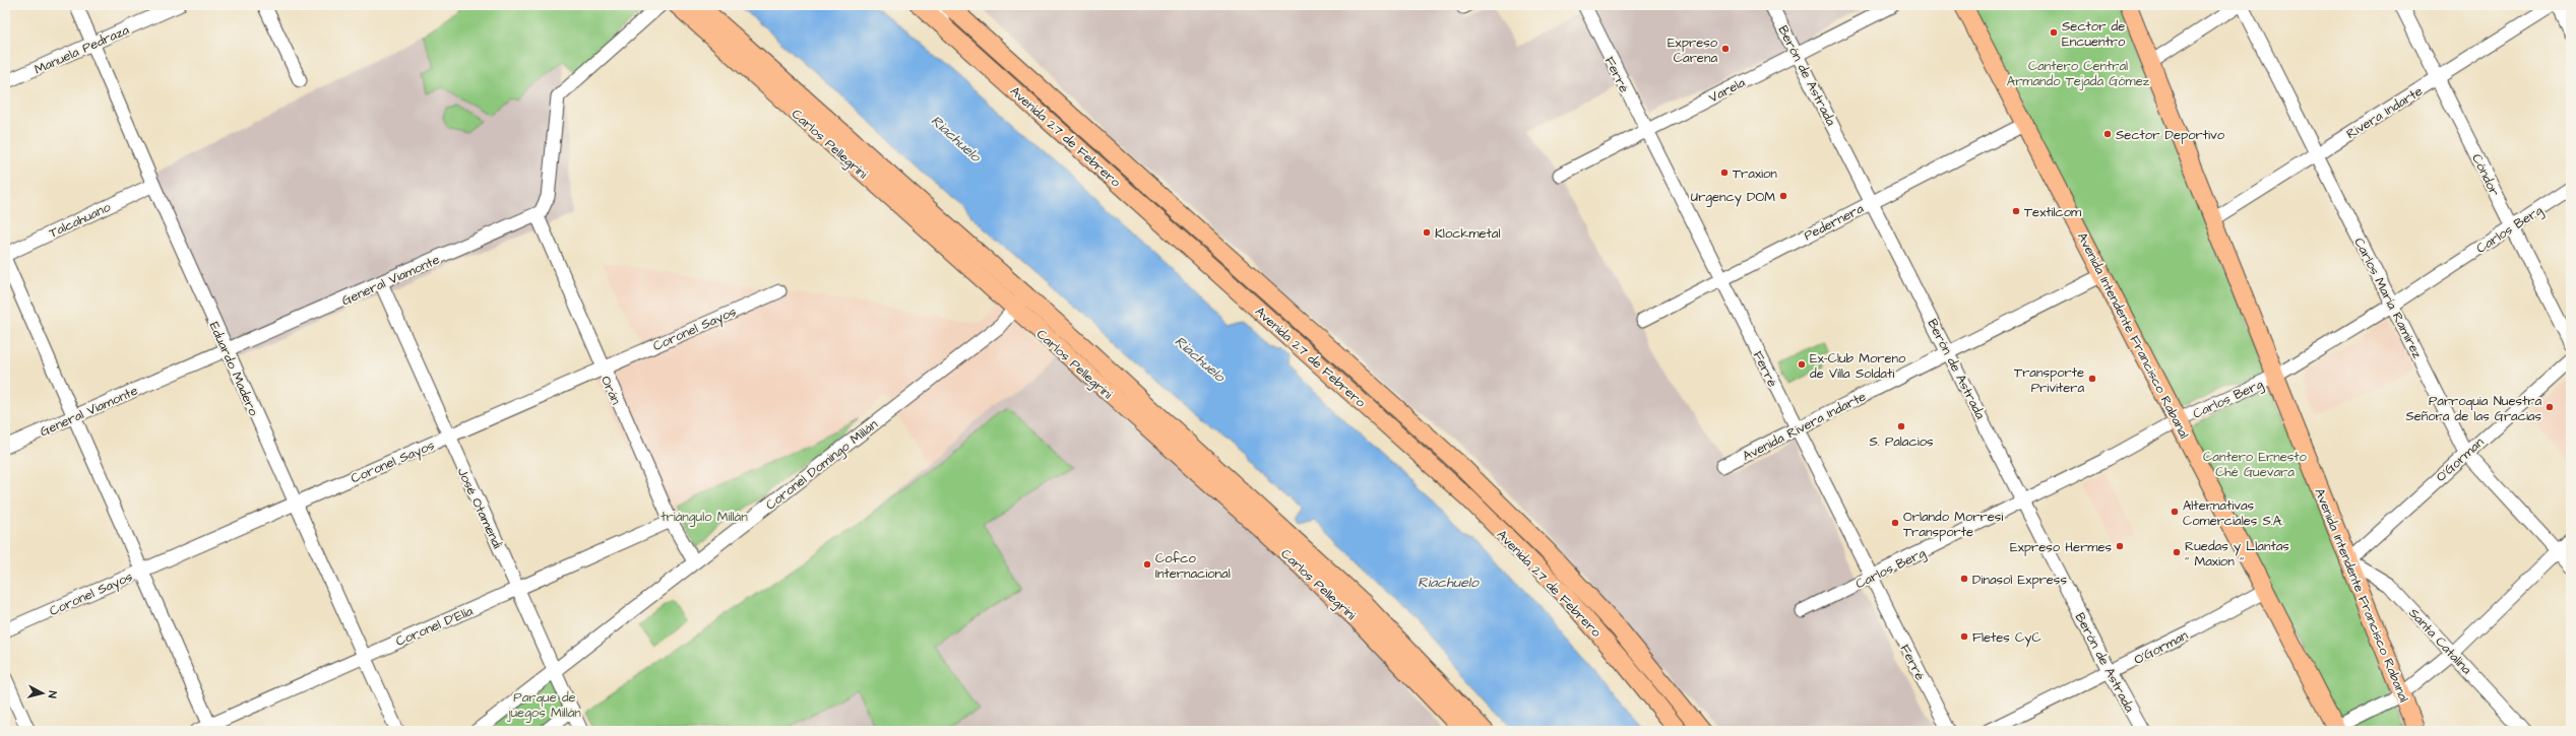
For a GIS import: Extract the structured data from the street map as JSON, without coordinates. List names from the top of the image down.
{
  "streets": {
    "main road": ["Avenida 27 de Febrero", "Carlos Pellegrini", "Avenida Intendente Francisco Rabanal"],
    "street": [
      "Manuela Pedraza",
      "Ferré",
      "Berón de Astrada",
      "Varela",
      "Rivera Indarte",
      "Cóndor",
      "Talcahuano",
      "Pedernera",
      "Carlos Berg",
      "General Viamonte",
      "Carlos María Ramírez",
      "Coronel Sayos",
      "Eduardo Madero",
      "Orán",
      "Avenida Rivera Indarte",
      "O'Gorman",
      "Coronel Domingo Millán",
      "José Otamendi",
      "Coronel D'Elía",
      "Santa Catalina"
    ]
  },
  "crossings": [
    ["Manuela Pedraza", "Eduardo Madero"],
    ["Ferré", "Varela"],
    ["Ferré", "Pedernera"],
    ["Ferré", "Carlos Berg"],
    ["Ferré", "Avenida Rivera Indarte"],
    ["Berón de Astrada", "Varela"],
    ["Berón de Astrada", "Pedernera"],
    ["Berón de Astrada", "Carlos Berg"],
    ["Berón de Astrada", "Avenida Rivera Indarte"],
    ["Berón de Astrada", "O'Gorman"],
    ["Rivera Indarte", "Cóndor"],
    ["Rivera Indarte", "Carlos María Ramírez"],
    ["Rivera Indarte", "Avenida Intendente Francisco Rabanal"],
    ["Carlos Pellegrini", "Coronel Domingo Millán"],
    ["Cóndor", "Carlos Berg"],
    ["Talcahuano", "Eduardo Madero"],
    ["Pedernera", "Avenida Intendente Francisco Rabanal"],
    ["Carlos Berg", "Carlos María Ramírez"],
    ["Carlos Berg", "Avenida Intendente Francisco Rabanal"],
    ["General Viamonte", "Eduardo Madero"],
    ["General Viamonte", "Orán"],
    ["General Viamonte", "José Otamendi"],
    ["Carlos María Ramírez", "O'Gorman"],
    ["Coronel Sayos", "Eduardo Madero"],
    ["Coronel Sayos", "Orán"],
    ["Coronel Sayos", "José Otamendi"],
    ["Avenida Intendente Francisco Rabanal", "Avenida Rivera Indarte"],
    ["Avenida Intendente Francisco Rabanal", "O'Gorman"],
    ["Avenida Intendente Francisco Rabanal", "Santa Catalina"],
    ["Eduardo Madero", "Coronel D'Elía"],
    ["Orán", "Coronel Domingo Millán"],
    ["Orán", "Coronel D'Elía"],
    ["O'Gorman", "Santa Catalina"],
    ["Coronel Domingo Millán", "José Otamendi"],
    ["José Otamendi", "Coronel D'Elía"]
  ],
  "water": ["Riachuelo"],
  "parks": [
    "Cantero Central Armando Tejada Gómez",
    "Cantero Ernesto Ché Guevara",
    "triángulo Millán",
    "Parque de juegos Millán"
  ],
  "places": [
    "Sector de Encuentro",
    "Expreso Carena",
    "Sector Deportivo",
    "Traxion",
    "Urgency DOM",
    "Textilcom",
    "Klockmetal",
    "Ex-Club Moreno de Villa Soldati",
    "Transporte Privitera",
    "Parroquia Nuestra Señora de las Gracias",
    "S. Palacios",
    "Alternativas Comerciales S.A.",
    "Orlando Morresi Transporte",
    "Expreso Hermes",
    "Ruedas y Llantas '' Maxion ''",
    "Cofco Internacional",
    "Dinasol Express",
    "Fletes CyC"
  ],
  "north": "right"
}
